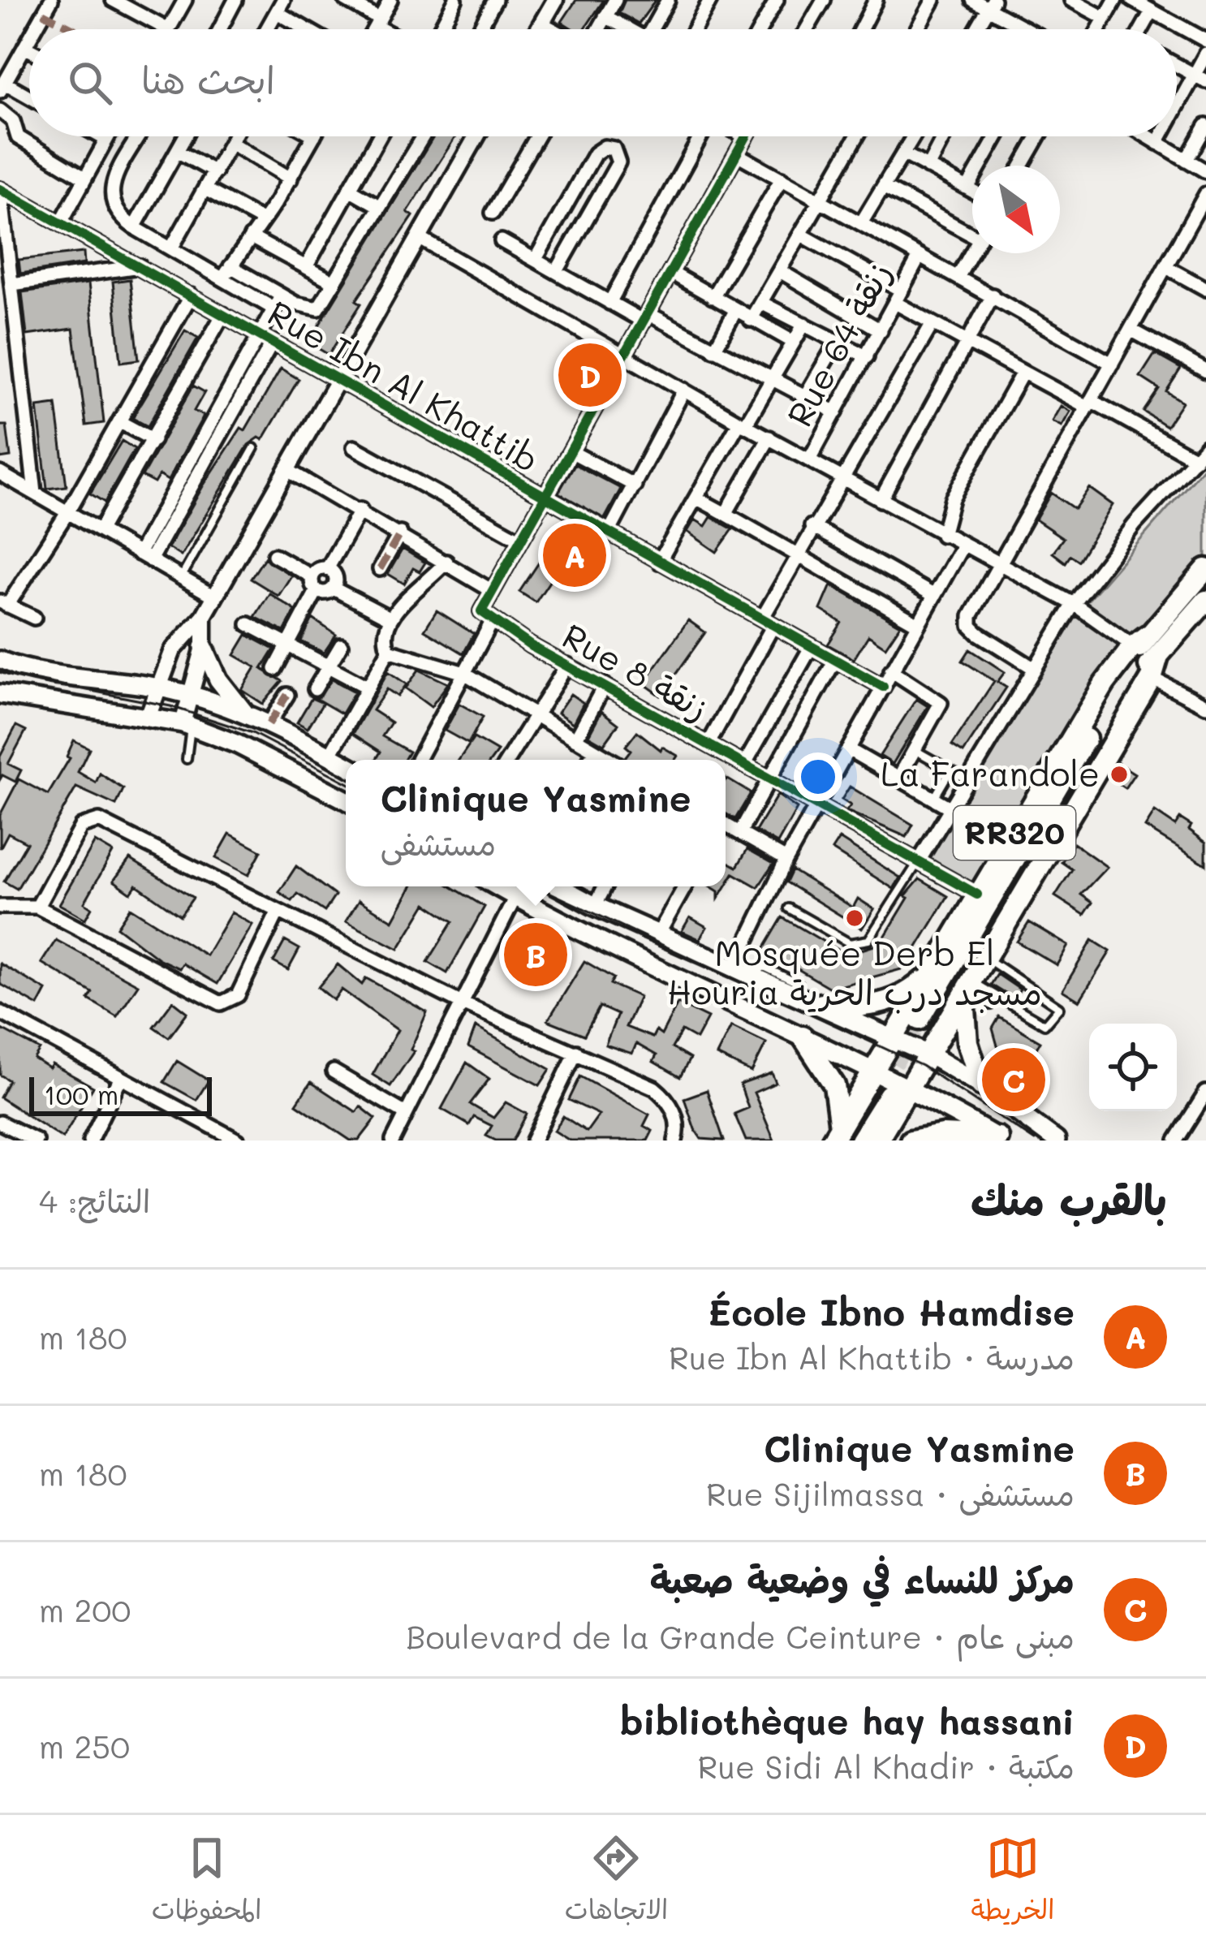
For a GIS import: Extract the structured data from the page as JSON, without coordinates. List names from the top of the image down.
{
  "streets": {
    "main road": ["RR320"],
    "street": ["Rue 64 زنقة", "Rue Ibn Al Khattib", "Rue 8 زنقة"]
  },
  "crossings": [
    ["Rue 8 زنقة", "RR320"]
  ],
  "places": ["La Farandole", "Mosquée Derb El Houria مسجد درب الحرية"],
  "scale_bar": "100 m",
  "north": "bottom right",
  "page": {
    "search": "ابحث هنا",
    "pins": [
      "D",
      "A",
      "B",
      "C"
    ],
    "popup": ["Clinique Yasmine", "مستشفى"],
    "scale": "100 m",
    "heading": ["بالقرب منك", "النتائج: 4"],
    "list": [
      {
        "mark": "A",
        "name": "École Ibno Hamdise",
        "note": "مدرسة · Rue Ibn Al Khattib",
        "value": "180 m"
      },
      {
        "mark": "B",
        "name": "Clinique Yasmine",
        "note": "مستشفى · Rue Sijilmassa",
        "value": "180 m"
      },
      {
        "mark": "C",
        "name": "مركز للنساء في وضعية صعبة",
        "note": "مبنى عام · Boulevard de la Grande Ceinture",
        "value": "200 m"
      },
      {
        "mark": "D",
        "name": "bibliothèque hay hassani",
        "note": "مكتبة · Rue Sidi Al Khadir",
        "value": "250 m"
      }
    ],
    "nav": ["الخريطة", "الاتجاهات", "المحفوظات"]
  }
}
